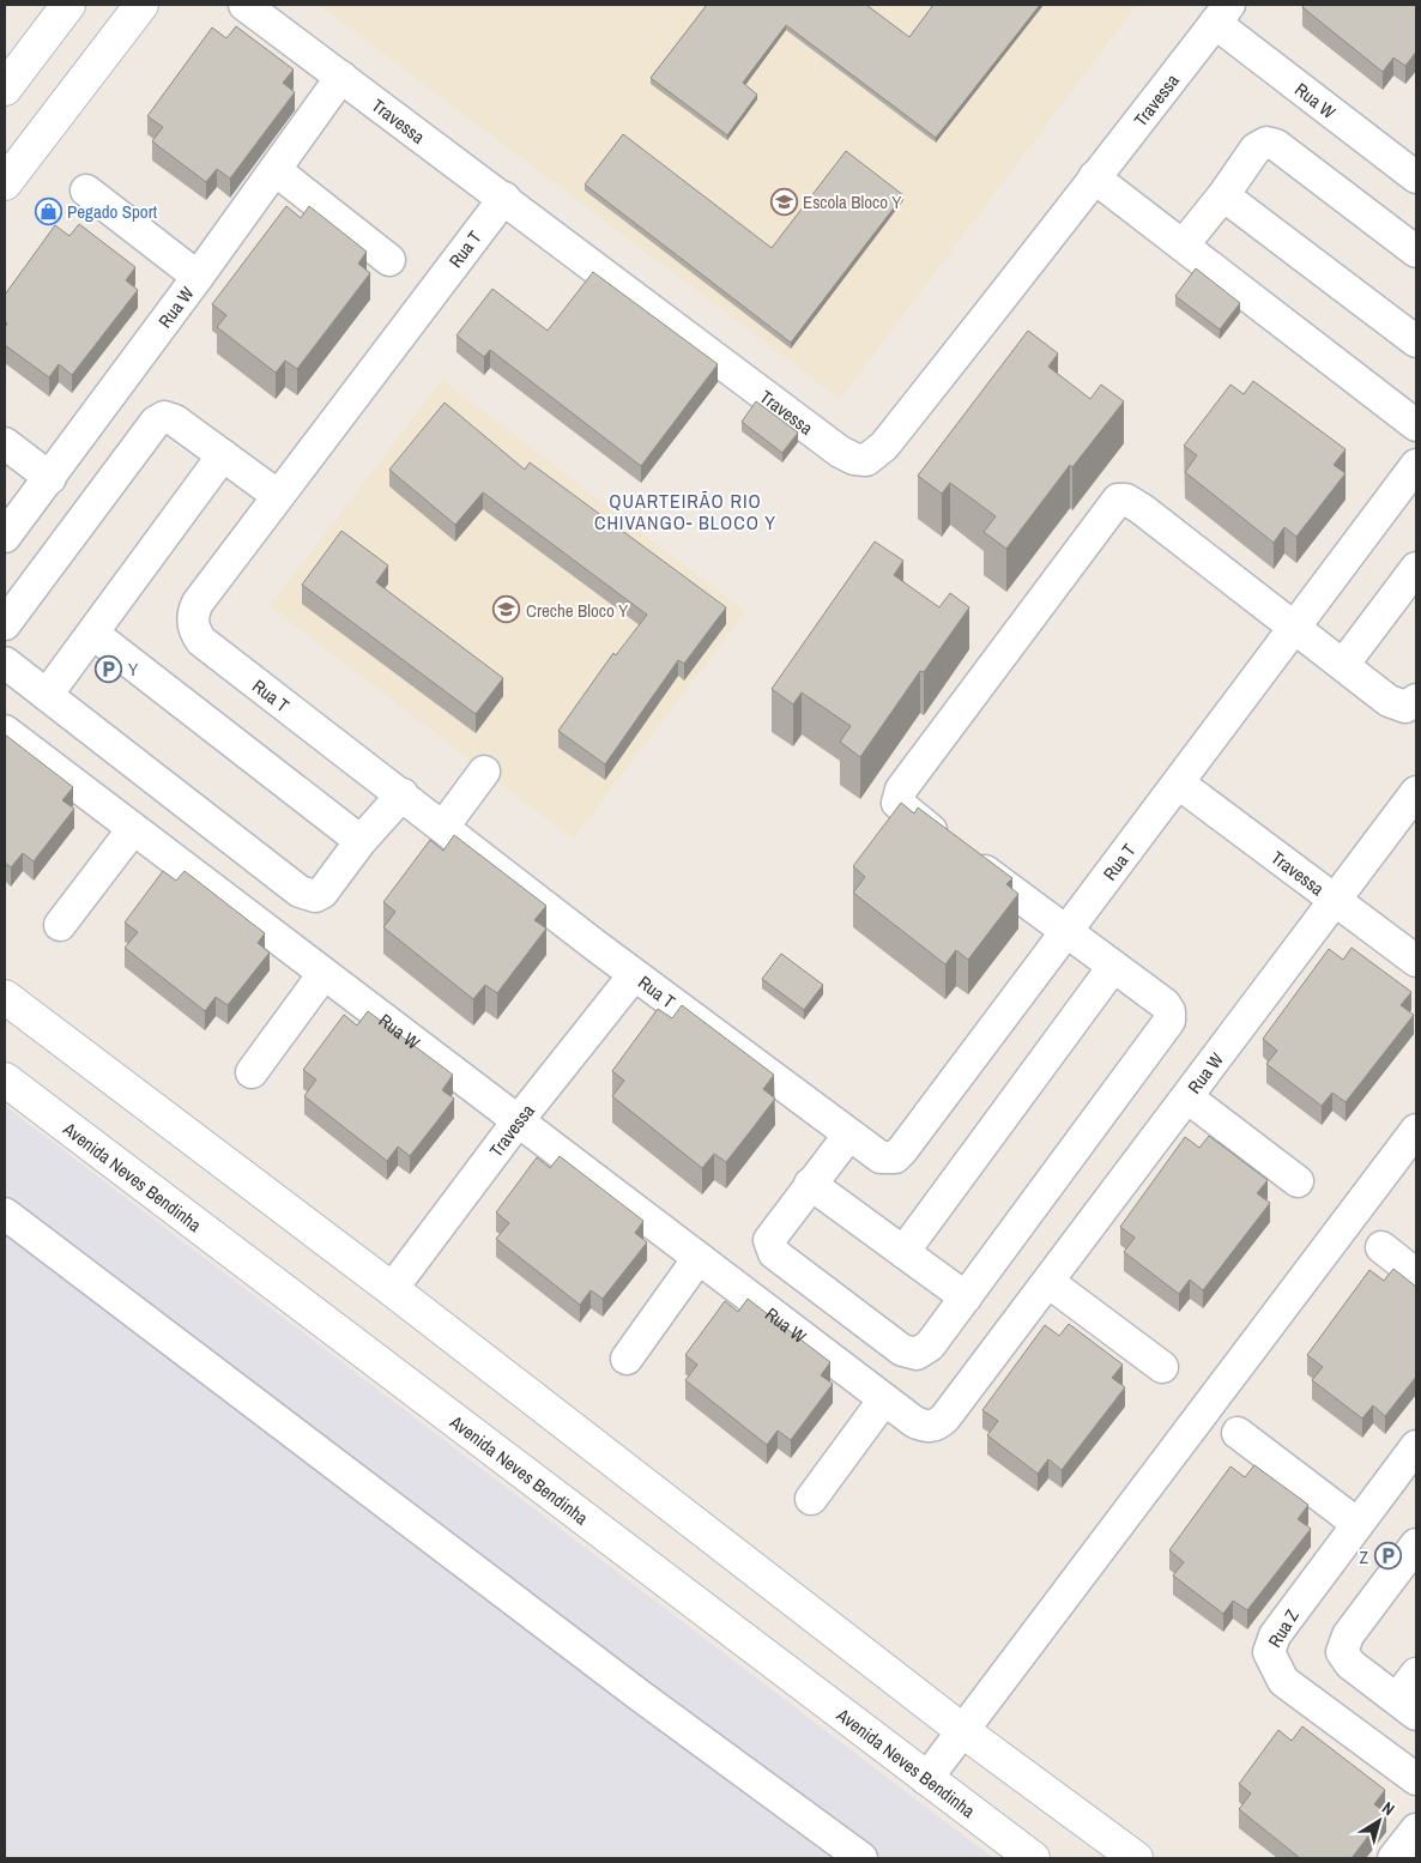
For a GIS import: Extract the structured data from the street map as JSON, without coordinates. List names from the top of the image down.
{
  "streets": {
    "street": [
      "Travessa",
      "Rua W",
      "Rua T",
      "Avenida Neves Bendinha",
      "Rua Z"
    ]
  },
  "crossings": [
    ["Travessa", "Rua W"],
    ["Travessa", "Rua T"]
  ],
  "districts": ["QUARTEIRÃO RIO CHIVANGO- BLOCO Y"],
  "places": {
    "school or university": ["Escola Bloco Y", "Creche Bloco Y"],
    "shop": ["Pegado Sport"],
    "parking": ["Y", "Z"]
  },
  "north": "top right"
}
